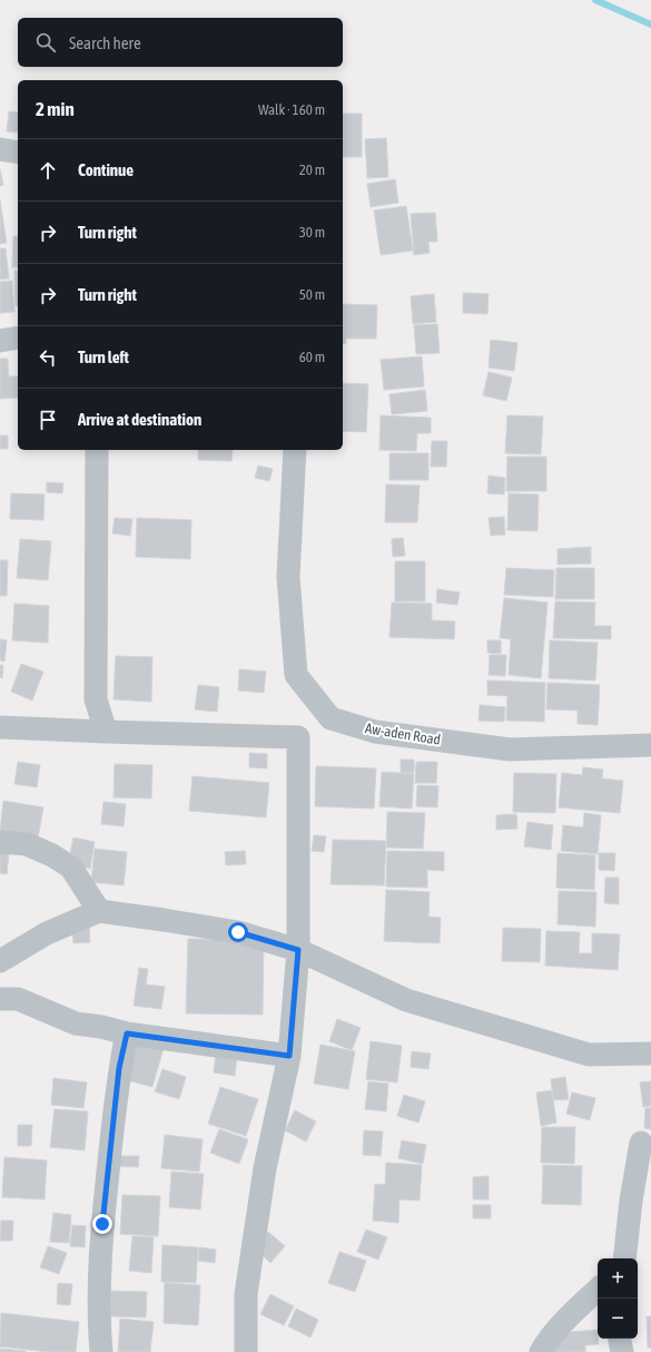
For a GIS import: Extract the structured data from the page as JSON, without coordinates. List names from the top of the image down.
{
  "streets": {
    "street": ["Aw-aden Road"]
  },
  "page": {
    "search": "Search here",
    "heading": ["2 min", "Walk · 160 m"],
    "list": [
      ["Continue", "20 m"],
      ["Turn right", "30 m"],
      ["Turn right", "50 m"],
      ["Turn left", "60 m"],
      "Arrive at destination"
    ],
    "map_buttons": ["+", "−"]
  }
}
